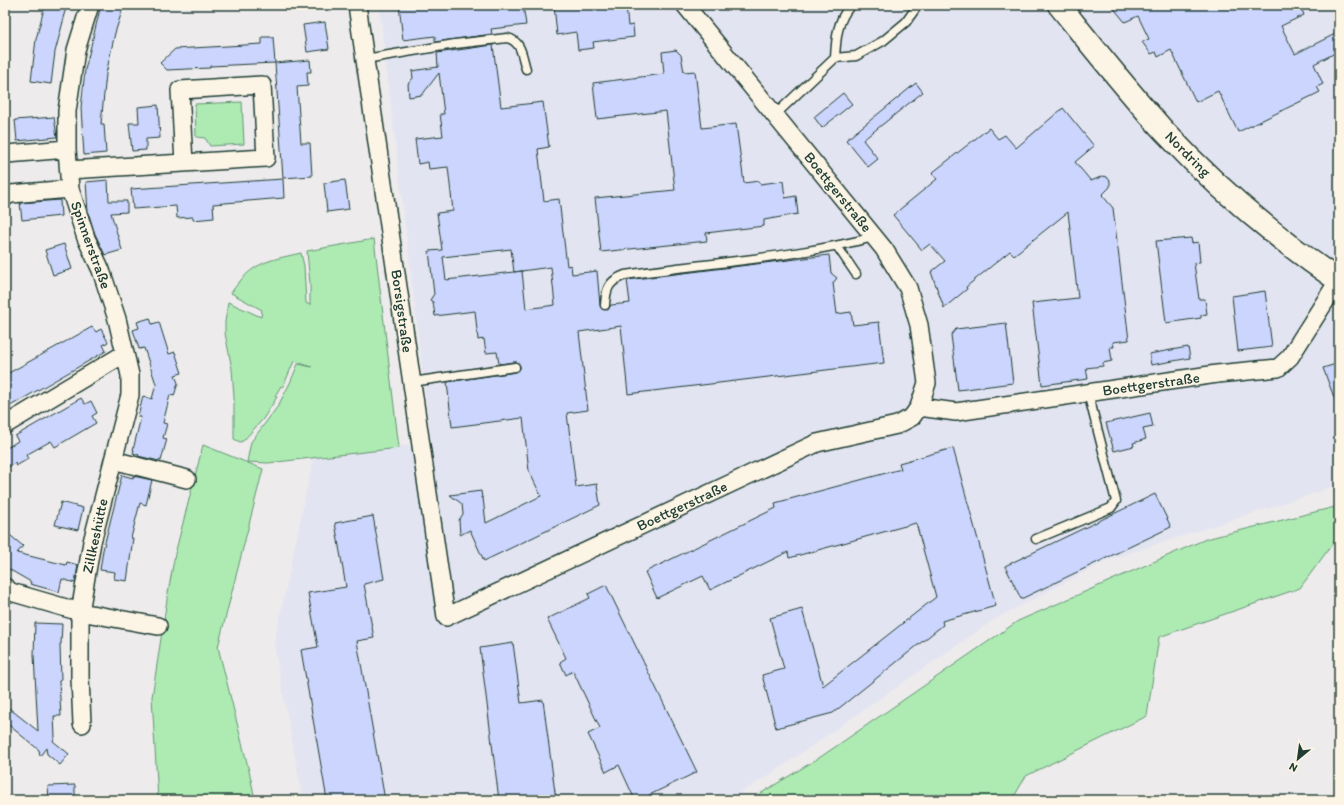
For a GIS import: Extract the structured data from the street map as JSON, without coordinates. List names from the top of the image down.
{
  "streets": {
    "main road": ["Nordring"],
    "street": [
      "Boettgerstraße",
      "Spinnerstraße",
      "Borsigstraße",
      "Zillkeshütte"
    ]
  },
  "crossings": [
    ["Nordring", "Boettgerstraße"],
    ["Boettgerstraße", "Borsigstraße"],
    ["Spinnerstraße", "Zillkeshütte"]
  ],
  "north": "bottom left"
}
